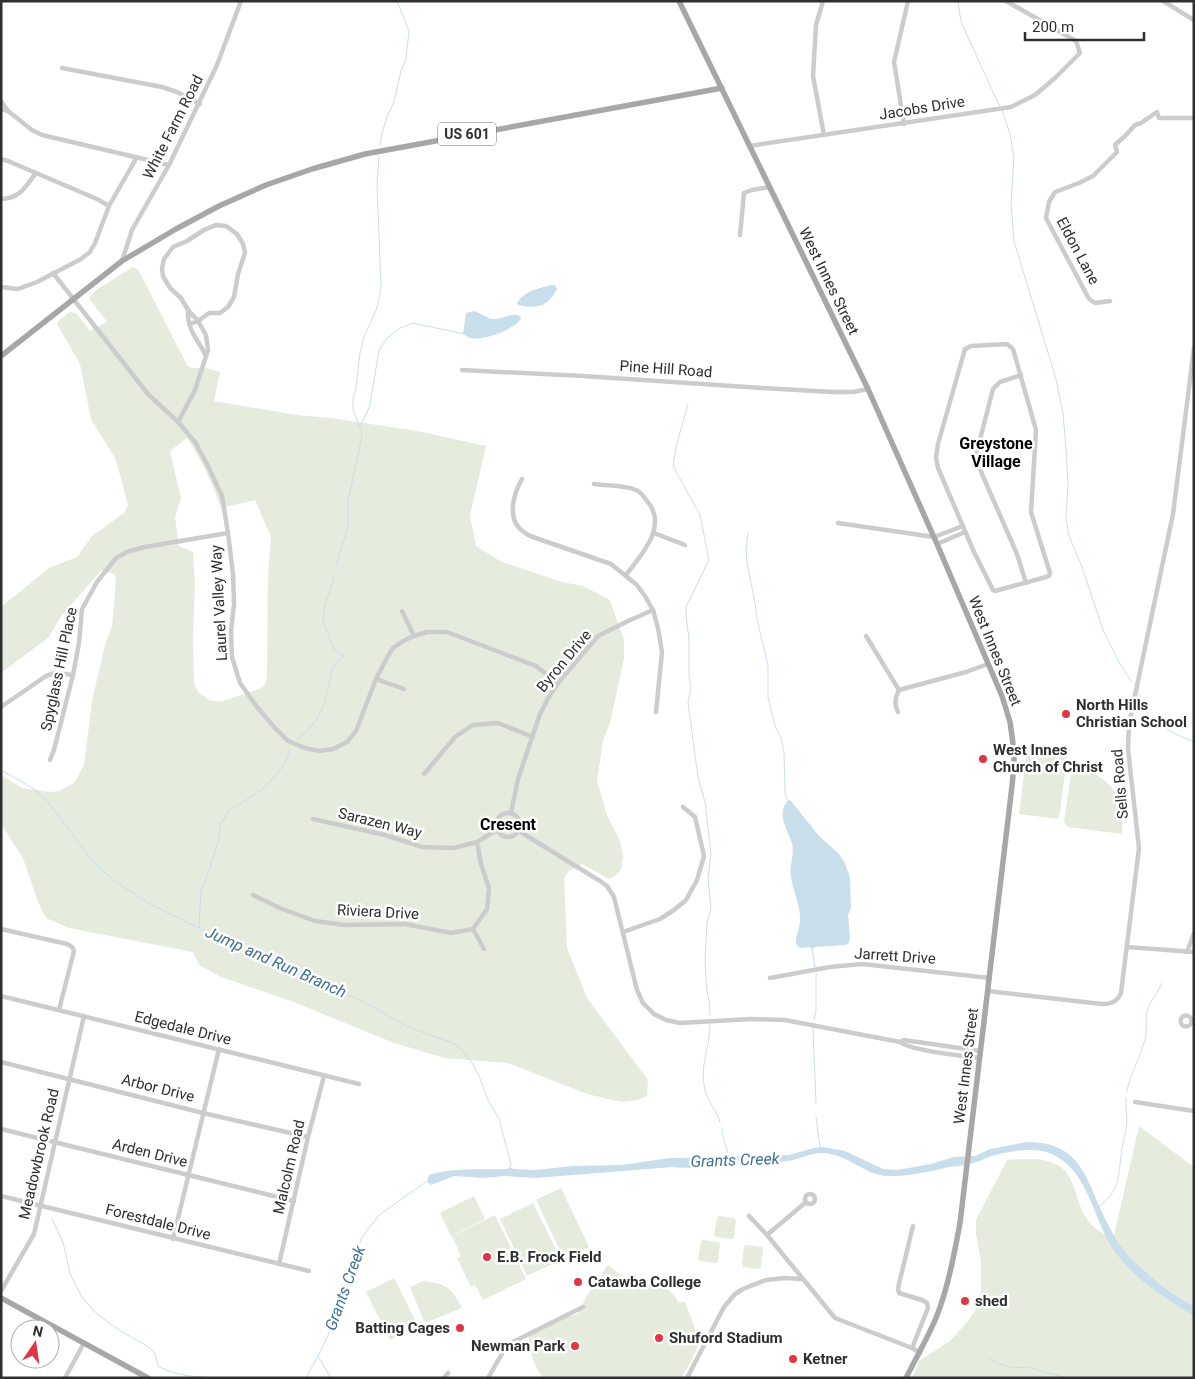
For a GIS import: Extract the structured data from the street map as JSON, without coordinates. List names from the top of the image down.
{
  "streets": {
    "main road": ["US 601", "West Innes Street"],
    "street": [
      "Jacobs Drive",
      "White Farm Road",
      "Eldon Lane",
      "Pine Hill Road",
      "Laurel Valley Way",
      "Byron Drive",
      "Spyglass Hill Place",
      "Sells Road",
      "Sarazen Way",
      "Riviera Drive",
      "Jarrett Drive",
      "Edgedale Drive",
      "Arbor Drive",
      "Arden Drive",
      "Meadowbrook Road",
      "Malcolm Road",
      "Forestdale Drive"
    ]
  },
  "crossings": [
    ["Jacobs Drive", "West Innes Street"],
    ["White Farm Road", "US 601"],
    ["US 601", "West Innes Street"],
    ["US 601", "Laurel Valley Way"],
    ["West Innes Street", "Pine Hill Road"],
    ["West Innes Street", "Sells Road"],
    ["West Innes Street", "Jarrett Drive"],
    ["Laurel Valley Way", "Byron Drive"],
    ["Laurel Valley Way", "Spyglass Hill Place"],
    ["Byron Drive", "Sarazen Way"],
    ["Edgedale Drive", "Meadowbrook Road"],
    ["Edgedale Drive", "Malcolm Road"],
    ["Arbor Drive", "Meadowbrook Road"],
    ["Arbor Drive", "Malcolm Road"],
    ["Arden Drive", "Meadowbrook Road"],
    ["Arden Drive", "Malcolm Road"],
    ["Meadowbrook Road", "Forestdale Drive"],
    ["Malcolm Road", "Forestdale Drive"]
  ],
  "districts": ["Greystone Village", "Cresent"],
  "water": ["Jump and Run Branch", "Grants Creek"],
  "places": [
    "North Hills Christian School",
    "West Innes Church of Christ",
    "E.B. Frock Field",
    "Catawba College",
    "shed",
    "Batting Cages",
    "Shuford Stadium",
    "Newman Park",
    "Ketner"
  ],
  "scale_bar": "200 m",
  "north": "top"
}
